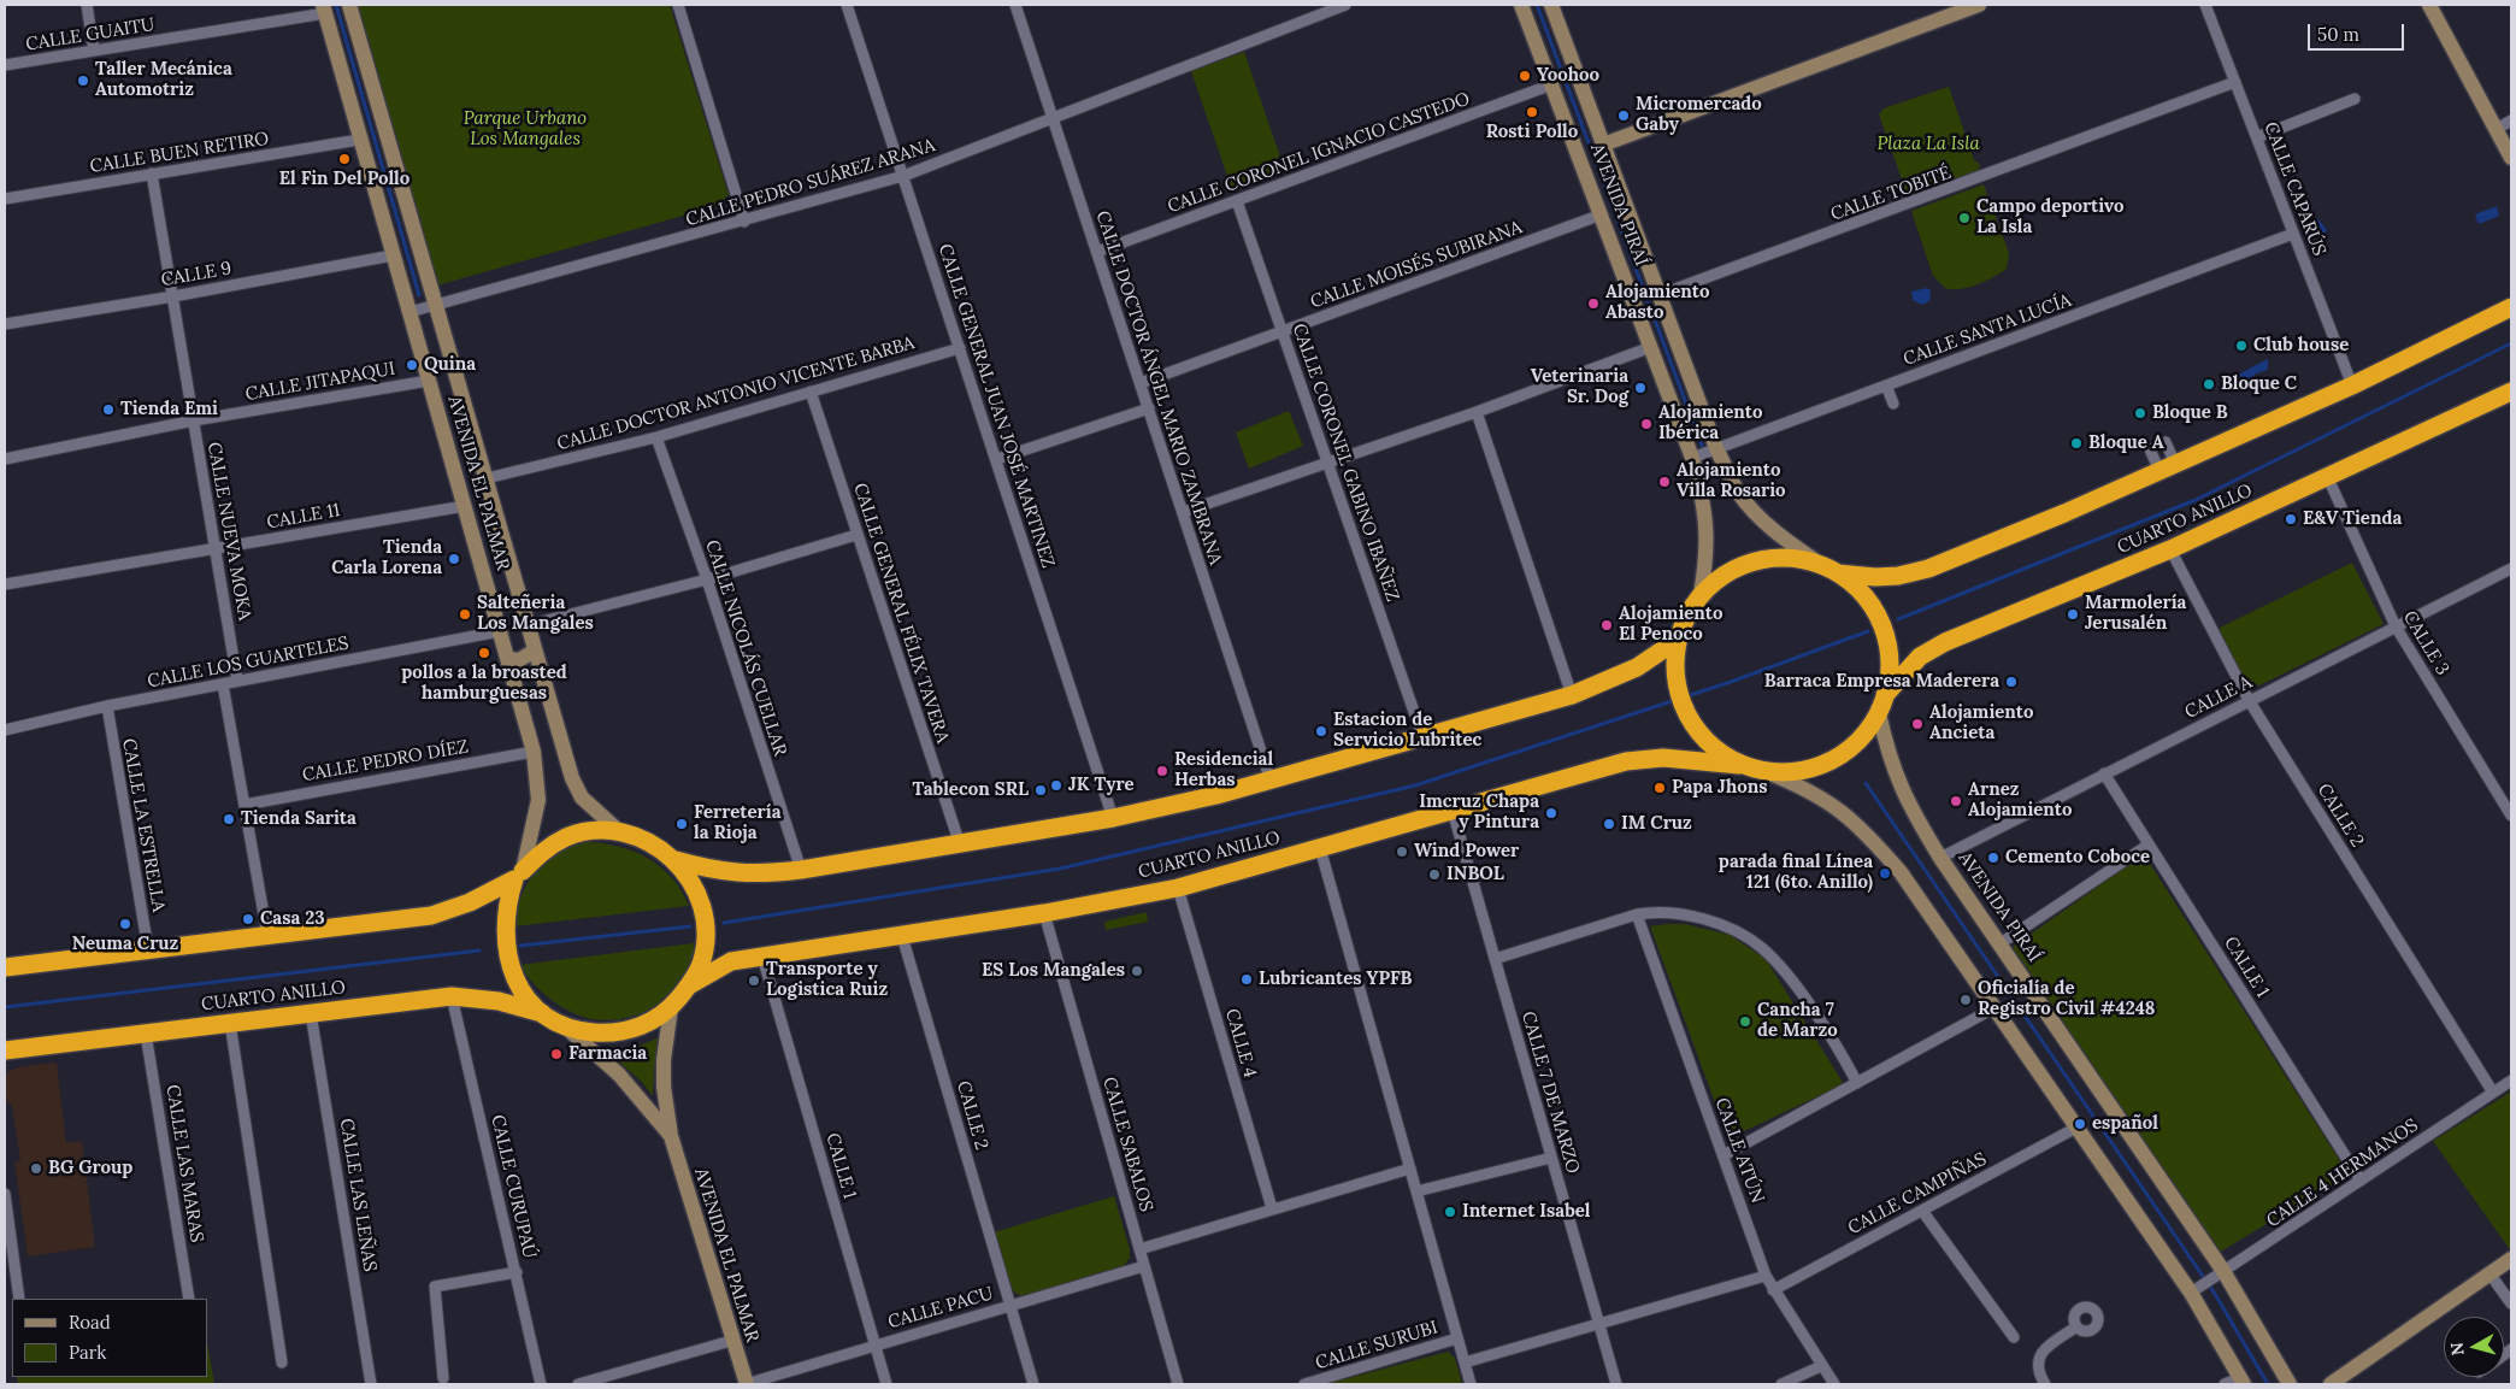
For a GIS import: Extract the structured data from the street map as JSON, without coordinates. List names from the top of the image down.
{
  "streets": {
    "highway": ["CUARTO ANILLO"],
    "street": [
      "CALLE GUAITU",
      "CALLE BUEN RETIRO",
      "CALLE CORONEL IGNACIO CASTEDO",
      "CALLE PEDRO SUÁREZ ARANA",
      "CALLE CAPARÚS",
      "CALLE TOBITÉ",
      "AVENIDA PIRAÍ",
      "CALLE MOISÉS SUBIRANA",
      "CALLE 9",
      "CALLE SANTA LUCÍA",
      "CALLE JITAPAQUI",
      "CALLE DOCTOR ÁNGEL MARIO ZAMBRANA",
      "CALLE DOCTOR ANTONIO VICENTE BARBA",
      "CALLE GENERAL JUAN JOSÉ MARTINEZ",
      "CALLE CORONEL GABINO IBAÑEZ",
      "AVENIDA EL PALMAR",
      "CALLE 11",
      "CALLE NUEVA MOKA",
      "CALLE GENERAL FÉLIX TAVERA",
      "CALLE 3",
      "CALLE NICOLÁS CUELLAR",
      "CALLE LOS GUARTELES",
      "CALLE A",
      "CALLE PEDRO DÍEZ",
      "CALLE 2",
      "CALLE LA ESTRELLA",
      "CALLE 1",
      "CALLE 4",
      "CALLE 7 DE MARZO",
      "CALLE SABALOS",
      "CALLE ATÚN",
      "CALLE LAS MARAS",
      "CALLE 4 HERMANOS",
      "CALLE CURUPAÚ",
      "CALLE CAMPIÑAS",
      "CALLE LAS LEÑAS",
      "CALLE PACU",
      "CALLE SURUBI"
    ]
  },
  "crossings": [
    ["CALLE GUAITU", "AVENIDA EL PALMAR"],
    ["CALLE BUEN RETIRO", "AVENIDA EL PALMAR"],
    ["CALLE BUEN RETIRO", "CALLE NUEVA MOKA"],
    ["CALLE CORONEL IGNACIO CASTEDO", "AVENIDA PIRAÍ"],
    ["CALLE CORONEL IGNACIO CASTEDO", "CALLE DOCTOR ÁNGEL MARIO ZAMBRANA"],
    ["CALLE CORONEL IGNACIO CASTEDO", "CALLE CORONEL GABINO IBAÑEZ"],
    ["CALLE PEDRO SUÁREZ ARANA", "CALLE DOCTOR ÁNGEL MARIO ZAMBRANA"],
    ["CALLE PEDRO SUÁREZ ARANA", "CALLE GENERAL JUAN JOSÉ MARTINEZ"],
    ["CALLE PEDRO SUÁREZ ARANA", "AVENIDA EL PALMAR"],
    ["CALLE CAPARÚS", "CALLE TOBITÉ"],
    ["CALLE CAPARÚS", "CALLE SANTA LUCÍA"],
    ["CALLE TOBITÉ", "AVENIDA PIRAÍ"],
    ["AVENIDA PIRAÍ", "CALLE MOISÉS SUBIRANA"],
    ["AVENIDA PIRAÍ", "CALLE SANTA LUCÍA"],
    ["AVENIDA PIRAÍ", "CUARTO ANILLO"],
    ["AVENIDA PIRAÍ", "CALLE A"],
    ["AVENIDA PIRAÍ", "CALLE 4 HERMANOS"],
    ["CALLE MOISÉS SUBIRANA", "CALLE DOCTOR ÁNGEL MARIO ZAMBRANA"],
    ["CALLE MOISÉS SUBIRANA", "CALLE CORONEL GABINO IBAÑEZ"],
    ["CALLE 9", "AVENIDA EL PALMAR"],
    ["CALLE 9", "CALLE NUEVA MOKA"],
    ["CALLE JITAPAQUI", "AVENIDA EL PALMAR"],
    ["CALLE JITAPAQUI", "CALLE NUEVA MOKA"],
    ["CALLE DOCTOR ANTONIO VICENTE BARBA", "CALLE GENERAL JUAN JOSÉ MARTINEZ"],
    ["CALLE DOCTOR ANTONIO VICENTE BARBA", "AVENIDA EL PALMAR"],
    ["CALLE DOCTOR ANTONIO VICENTE BARBA", "CALLE GENERAL FÉLIX TAVERA"],
    ["CALLE DOCTOR ANTONIO VICENTE BARBA", "CALLE NICOLÁS CUELLAR"],
    ["AVENIDA EL PALMAR", "CALLE 11"],
    ["AVENIDA EL PALMAR", "CUARTO ANILLO"],
    ["AVENIDA EL PALMAR", "CALLE LOS GUARTELES"],
    ["AVENIDA EL PALMAR", "CALLE PEDRO DÍEZ"],
    ["AVENIDA EL PALMAR", "CALLE PACU"],
    ["CALLE 11", "CALLE NUEVA MOKA"],
    ["CUARTO ANILLO", "CALLE 3"],
    ["CUARTO ANILLO", "CALLE 2"],
    ["CUARTO ANILLO", "CALLE 1"],
    ["CUARTO ANILLO", "CALLE 4"],
    ["CUARTO ANILLO", "CALLE 7 DE MARZO"],
    ["CUARTO ANILLO", "CALLE SABALOS"],
    ["CUARTO ANILLO", "CALLE LAS MARAS"],
    ["CUARTO ANILLO", "CALLE CURUPAÚ"],
    ["CUARTO ANILLO", "CALLE LAS LEÑAS"],
    ["CALLE NUEVA MOKA", "CALLE LOS GUARTELES"],
    ["CALLE 3", "CALLE A"],
    ["CALLE LOS GUARTELES", "CALLE LA ESTRELLA"],
    ["CALLE A", "CALLE 2"],
    ["CALLE A", "CALLE 1"],
    ["CALLE 2", "CALLE 4 HERMANOS"],
    ["CALLE 2", "CALLE PACU"],
    ["CALLE 1", "CALLE 4 HERMANOS"],
    ["CALLE 1", "CALLE PACU"],
    ["CALLE SABALOS", "CALLE PACU"],
    ["CALLE ATÚN", "CALLE CAMPIÑAS"]
  ],
  "parks": ["Parque Urbano Los Mangales", "Plaza La Isla"],
  "places": [
    "Yoohoo",
    "Taller Mecánica Automotriz",
    "Rosti Pollo",
    "Micromercado Gaby",
    "El Fin Del Pollo",
    "Campo deportivo La Isla",
    "Alojamiento Abasto",
    "Club house",
    "Quina",
    "Bloque C",
    "Veterinaria Sr. Dog",
    "Tienda Emi",
    "Bloque B",
    "Alojamiento Ibérica",
    "Bloque A",
    "Alojamiento Villa Rosario",
    "E&V Tienda",
    "Tienda Carla Lorena",
    "Salteñeria Los Mangales",
    "Marmolería Jerusalén",
    "Alojamiento El Penoco",
    "pollos a la broasted hamburguesas",
    "Barraca Empresa Maderera",
    "Alojamiento Ancieta",
    "Estacion de Servicio Lubritec",
    "Residencial Herbas",
    "JK Tyre",
    "Papa Jhons",
    "Tablecon SRL",
    "Arnez Alojamiento",
    "Imcruz Chapa y Pintura",
    "Tienda Sarita",
    "Ferretería la Rioja",
    "IM Cruz",
    "Wind Power",
    "Cemento Coboce",
    "parada final Línea 121 (6to. Anillo)",
    "INBOL",
    "Casa 23",
    "Neuma Cruz",
    "ES Los Mangales",
    "Lubricantes YPFB",
    "Transporte y Logistica Ruiz",
    "Oficialía de Registro Civil #4248",
    "Cancha 7 de Marzo",
    "Farmacia",
    "español",
    "BG Group",
    "Internet Isabel"
  ],
  "legend": ["Road", "Park"],
  "scale_bar": "50 m",
  "north": "left"
}
